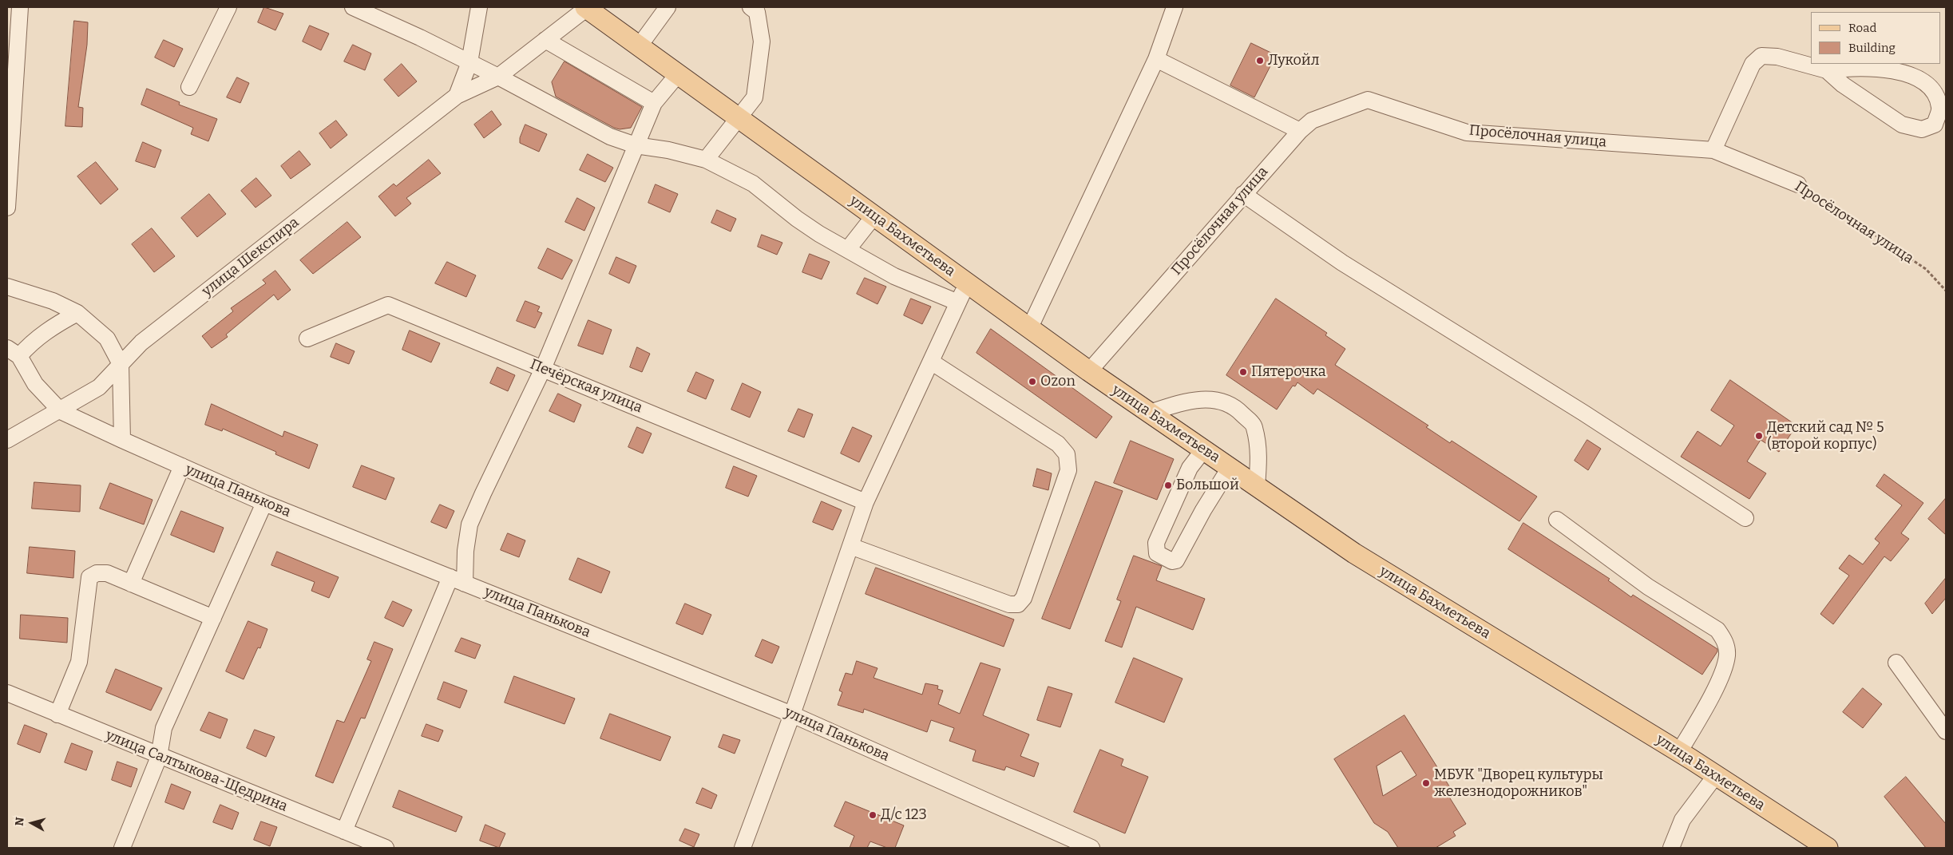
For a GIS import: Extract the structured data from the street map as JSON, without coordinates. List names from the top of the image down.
{
  "streets": {
    "main road": ["улица Бахметьева"],
    "street": [
      "Просёлочная улица",
      "улица Шекспира",
      "Печёрская улица",
      "улица Панькова",
      "улица Салтыкова-Щедрина"
    ]
  },
  "crossings": [
    ["Просёлочная улица", "улица Бахметьева"],
    ["улица Бахметьева", "улица Шекспира"],
    ["улица Шекспира", "улица Панькова"]
  ],
  "places": [
    "Лукойл",
    "Пятерочка",
    "Ozon",
    "Детский сад № 5 (второй корпус)",
    "Большой",
    "МБУК \"Дворец культуры железнодорожников\"",
    "Д/с 123"
  ],
  "legend": ["Road", "Building"],
  "north": "left"
}
